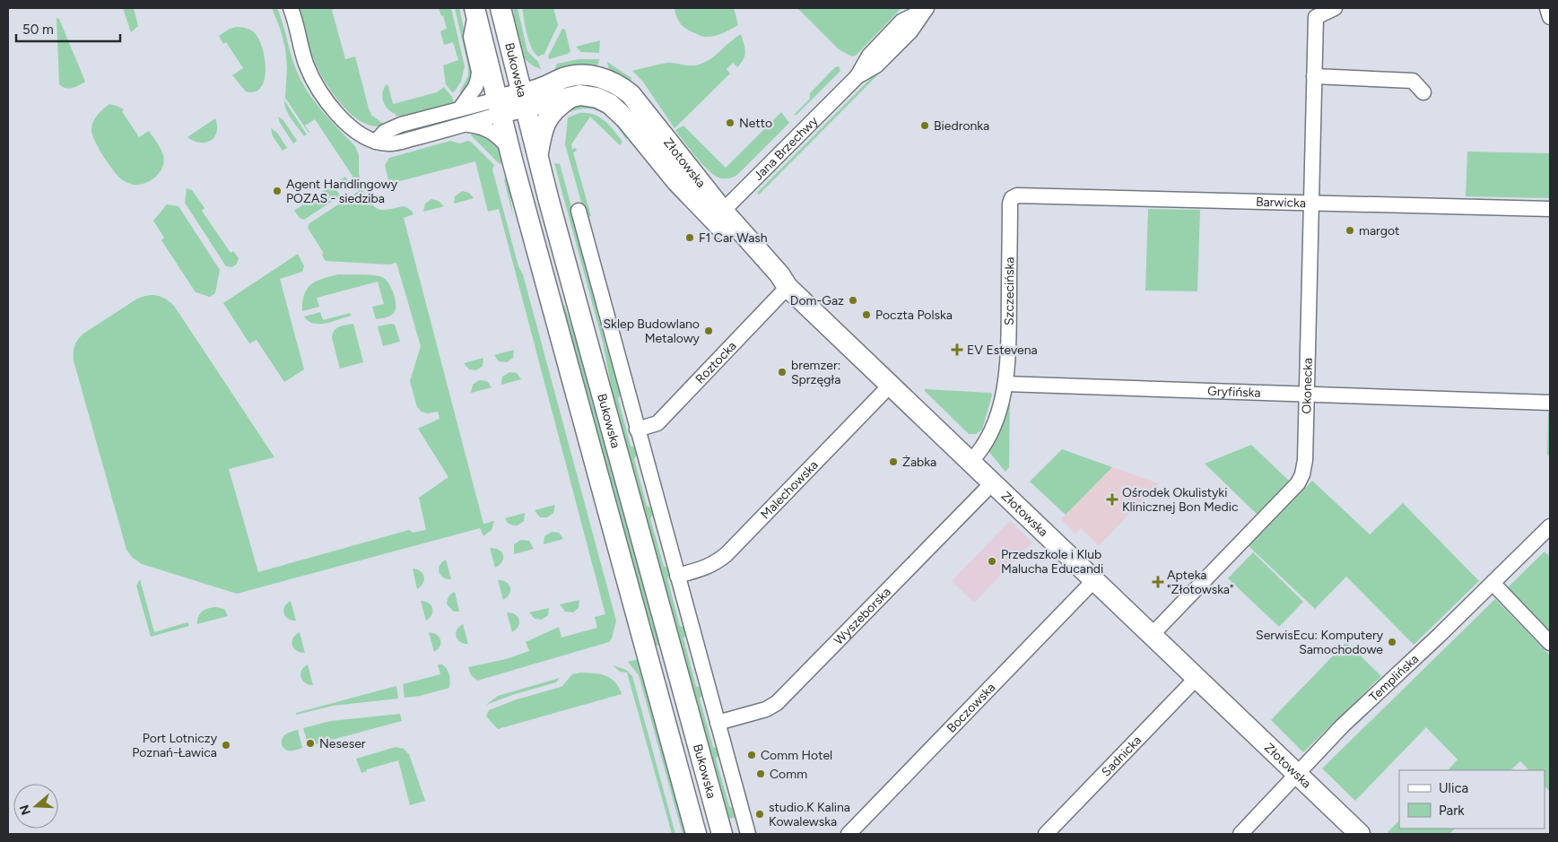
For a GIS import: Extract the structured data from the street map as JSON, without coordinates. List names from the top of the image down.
{
  "streets": {
    "main road": ["Bukowska", "Złotowska"],
    "street": [
      "Jana Brzechwy",
      "Barwicka",
      "Szczecińska",
      "Roztocka",
      "Okonecka",
      "Gryfińska",
      "Malechowska",
      "Wyszeborska",
      "Templińska",
      "Boczowska",
      "Sadnicka"
    ]
  },
  "crossings": [
    ["Bukowska", "Złotowska"],
    ["Bukowska", "Roztocka"],
    ["Bukowska", "Malechowska"],
    ["Bukowska", "Wyszeborska"],
    ["Jana Brzechwy", "Złotowska"],
    ["Złotowska", "Roztocka"],
    ["Złotowska", "Okonecka"],
    ["Złotowska", "Malechowska"],
    ["Złotowska", "Wyszeborska"],
    ["Złotowska", "Templińska"],
    ["Złotowska", "Boczowska"],
    ["Złotowska", "Sadnicka"],
    ["Barwicka", "Szczecińska"],
    ["Barwicka", "Okonecka"],
    ["Szczecińska", "Gryfińska"],
    ["Okonecka", "Gryfińska"]
  ],
  "places": {
    "other": [
      "Netto",
      "Biedronka",
      "Agent Handlingowy POZAS - siedziba",
      "margot",
      "F1 Car Wash",
      "Dom-Gaz",
      "Poczta Polska",
      "Sklep Budowlano Metalowy",
      "bremzer: Sprzęgła",
      "Żabka",
      "Przedszkole i Klub Malucha Educandi",
      "SerwisEcu: Komputery Samochodowe",
      "Neseser",
      "Port Lotniczy Poznań-Ławica",
      "Comm Hotel",
      "Comm",
      "studio.K Kalina Kowalewska"
    ],
    "health": ["EV Estevena", "Ośrodek Okulistyki Klinicznej Bon Medic", "Apteka \"Złotowska\""]
  },
  "legend": ["Ulica", "Park"],
  "scale_bar": "50 m",
  "north": "left"
}
